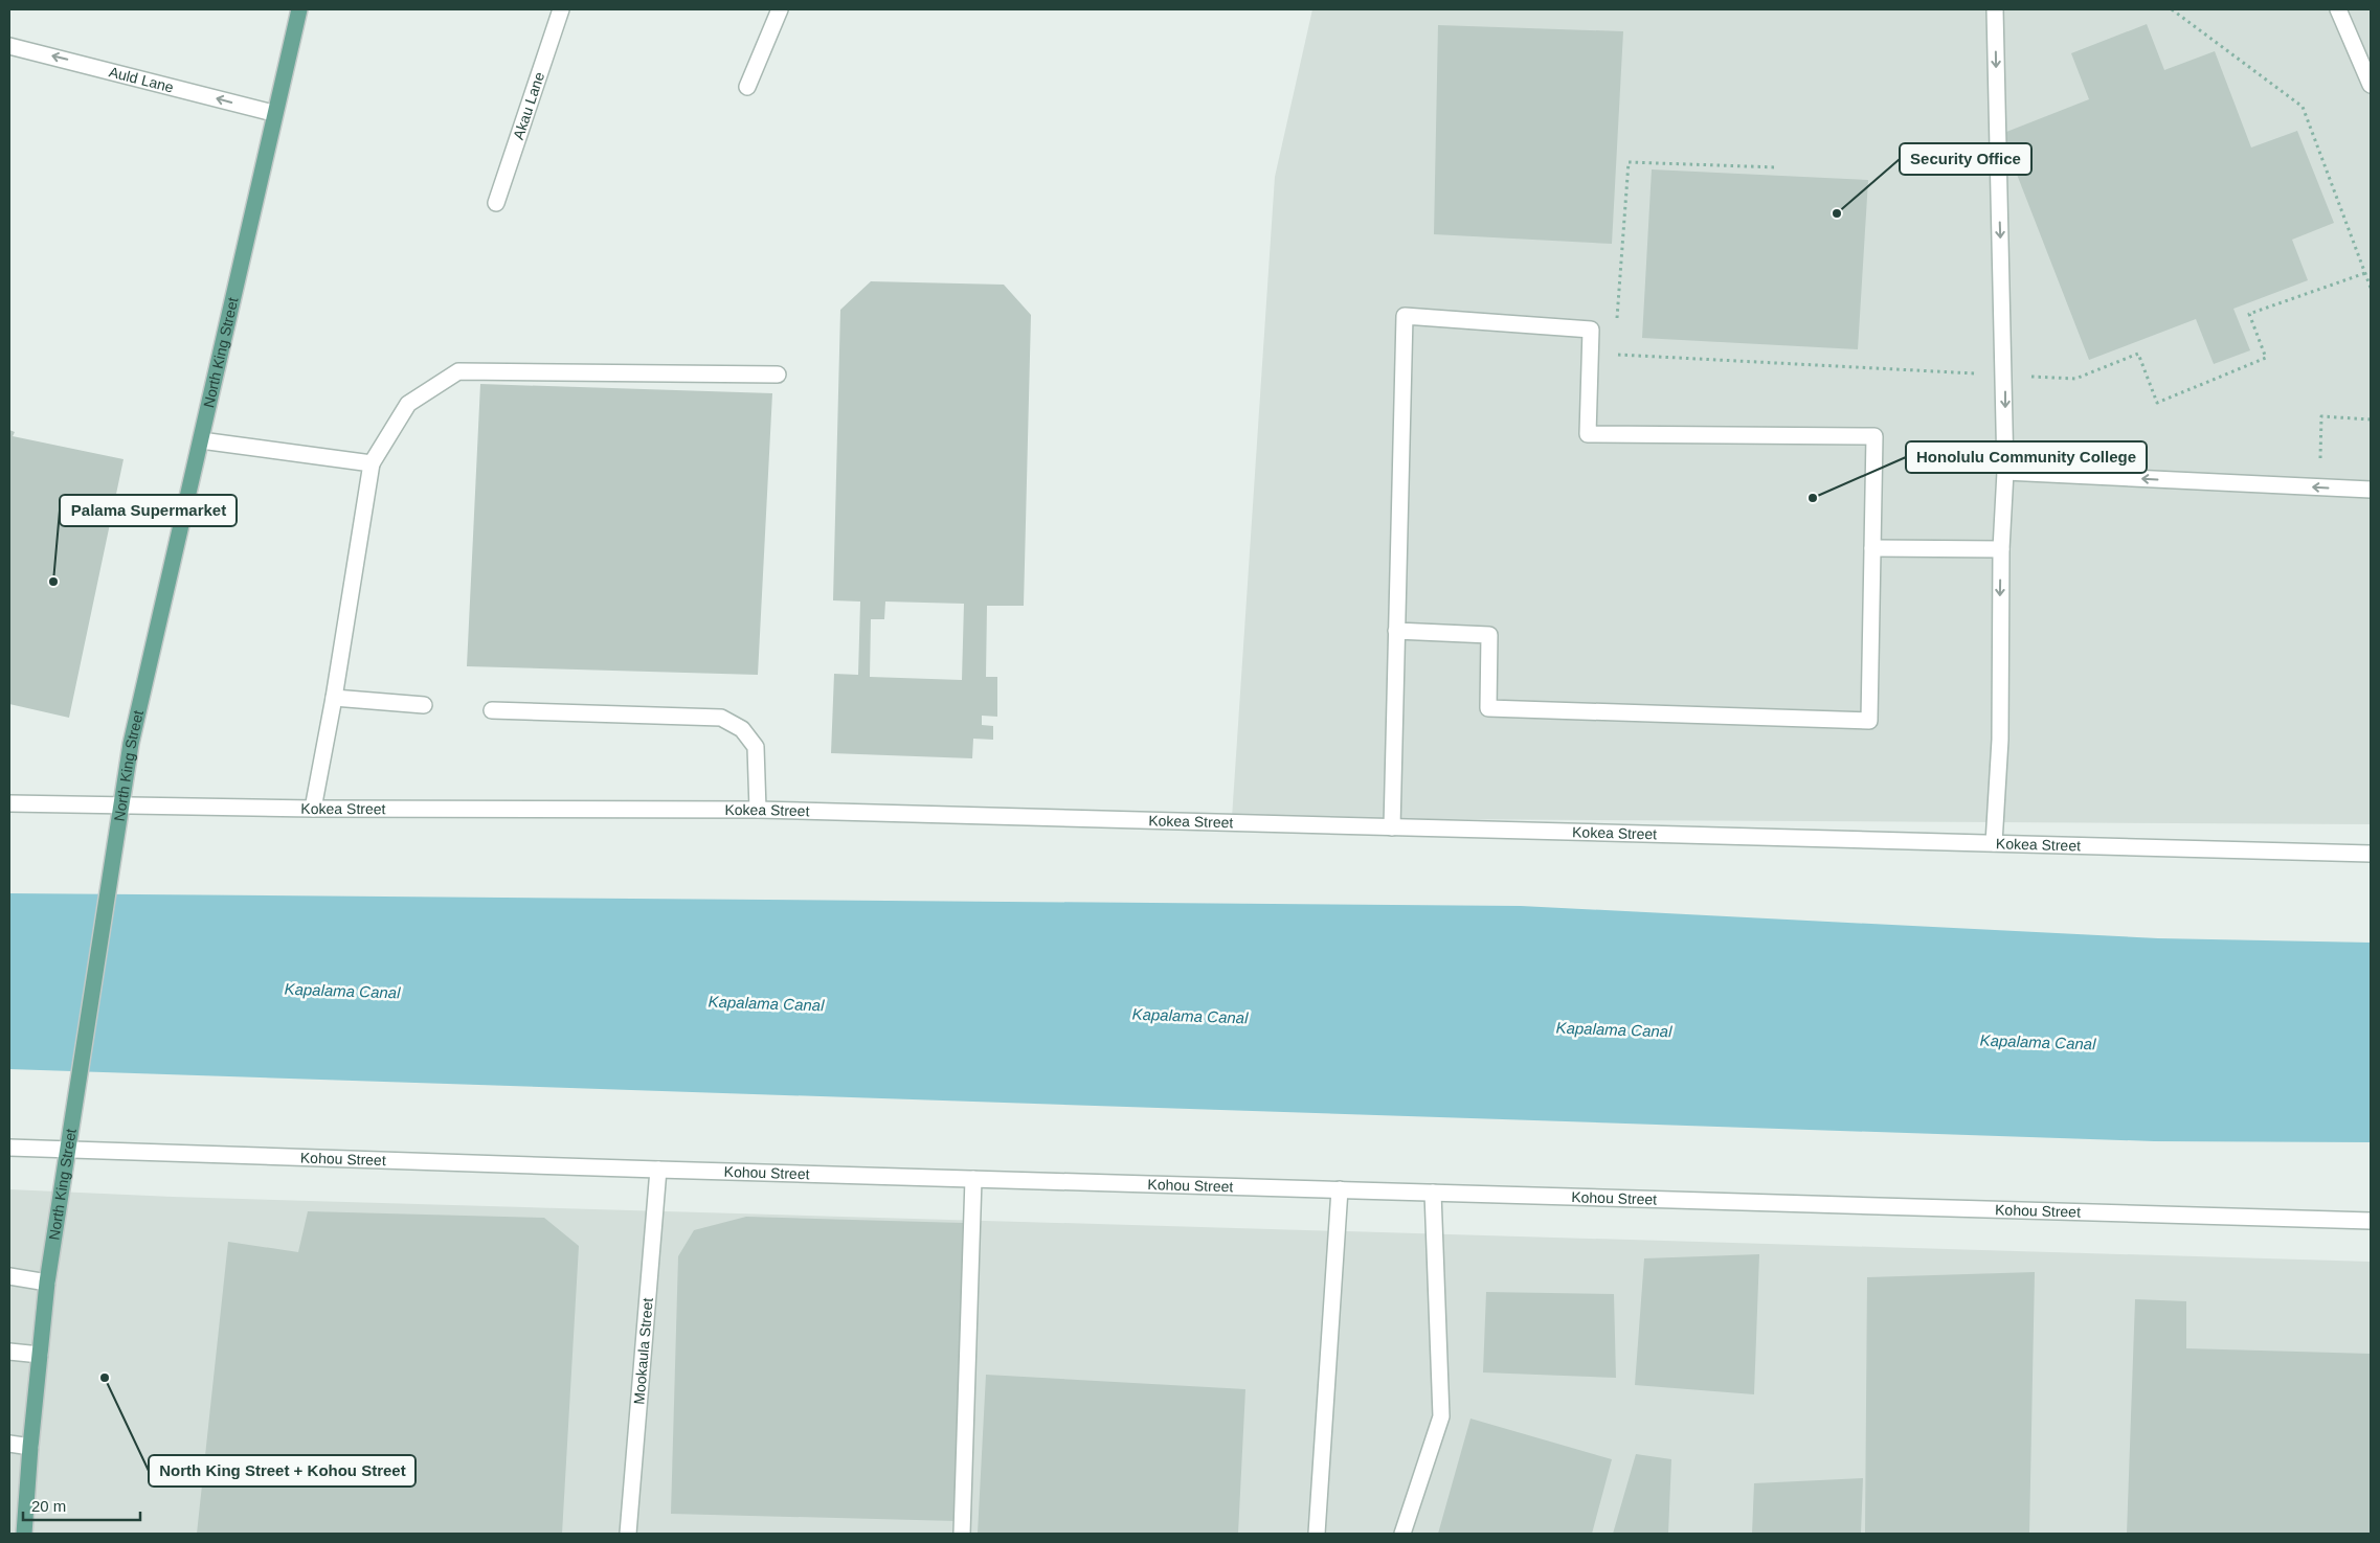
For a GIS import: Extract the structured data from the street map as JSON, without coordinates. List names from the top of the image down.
{
  "streets": {
    "main road": ["North King Street"],
    "street": [
      "Auld Lane",
      "Akau Lane",
      "Kokea Street",
      "Kohou Street",
      "Mookaula Street"
    ]
  },
  "crossings": [
    ["Auld Lane", "North King Street"],
    ["North King Street", "Kokea Street"],
    ["North King Street", "Kohou Street"],
    ["Kohou Street", "Mookaula Street"]
  ],
  "one_way": ["Auld Lane"],
  "water": ["Kapalama Canal"],
  "places": [
    "Security Office",
    "Honolulu Community College",
    "Palama Supermarket",
    "North King Street + Kohou Street"
  ],
  "scale_bar": "20 m"
}
